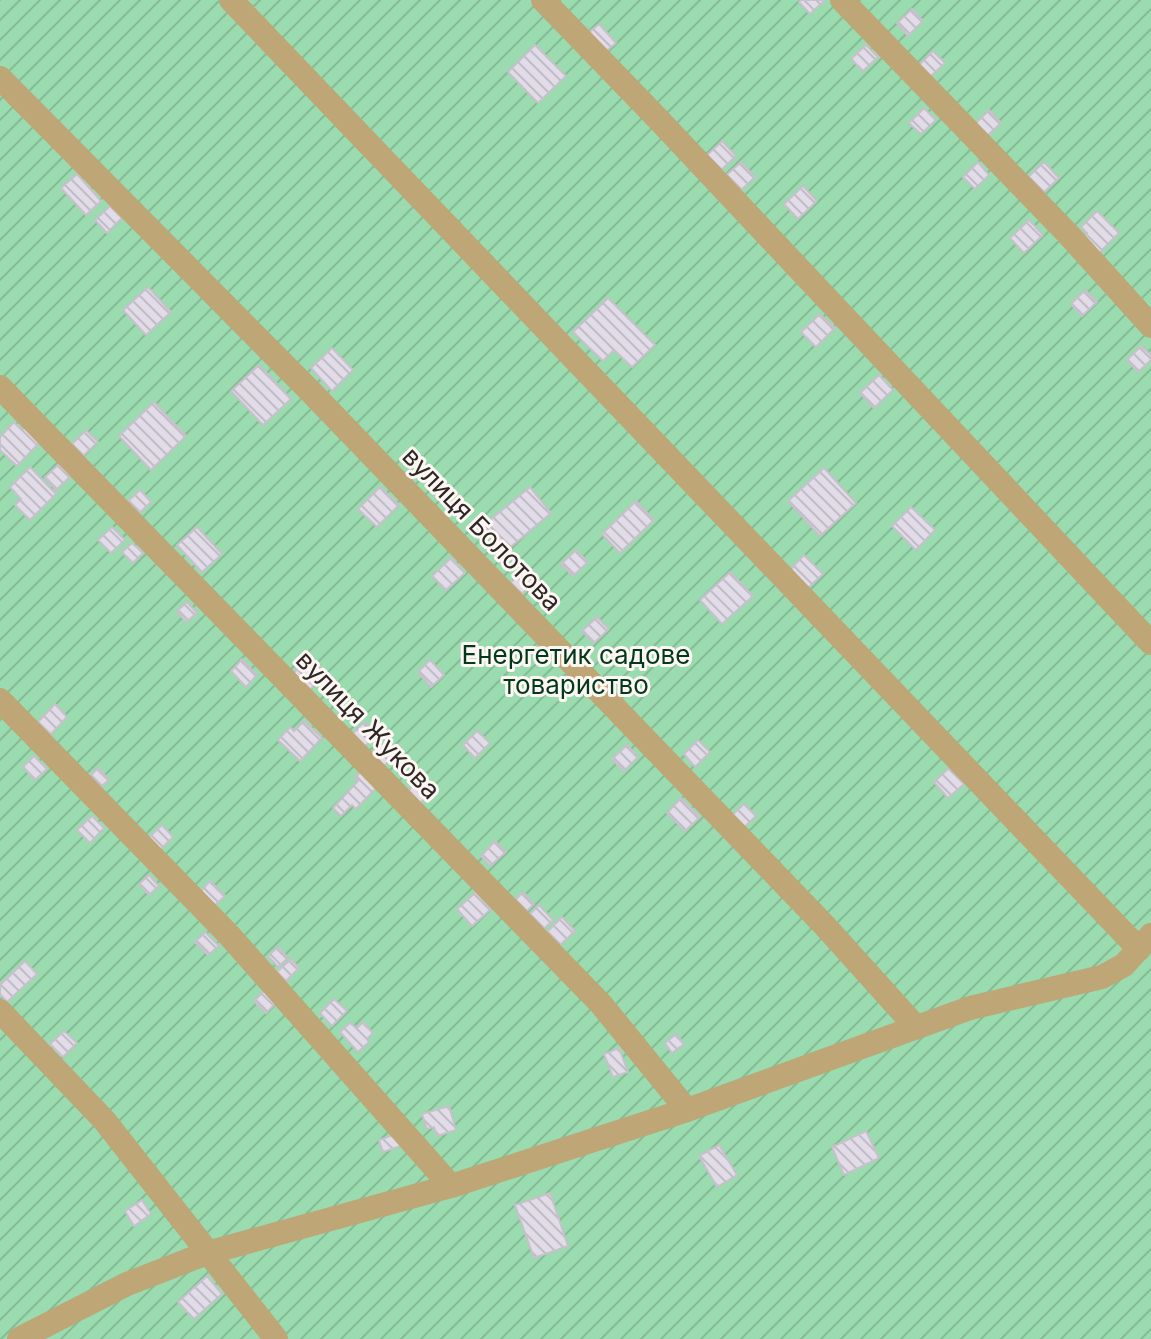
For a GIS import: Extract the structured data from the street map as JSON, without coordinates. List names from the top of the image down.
{
  "streets": {
    "lane": ["вулиця Болотова", "вулиця Жукова"]
  },
  "parks": ["Енергетик садове товариство"]
}
